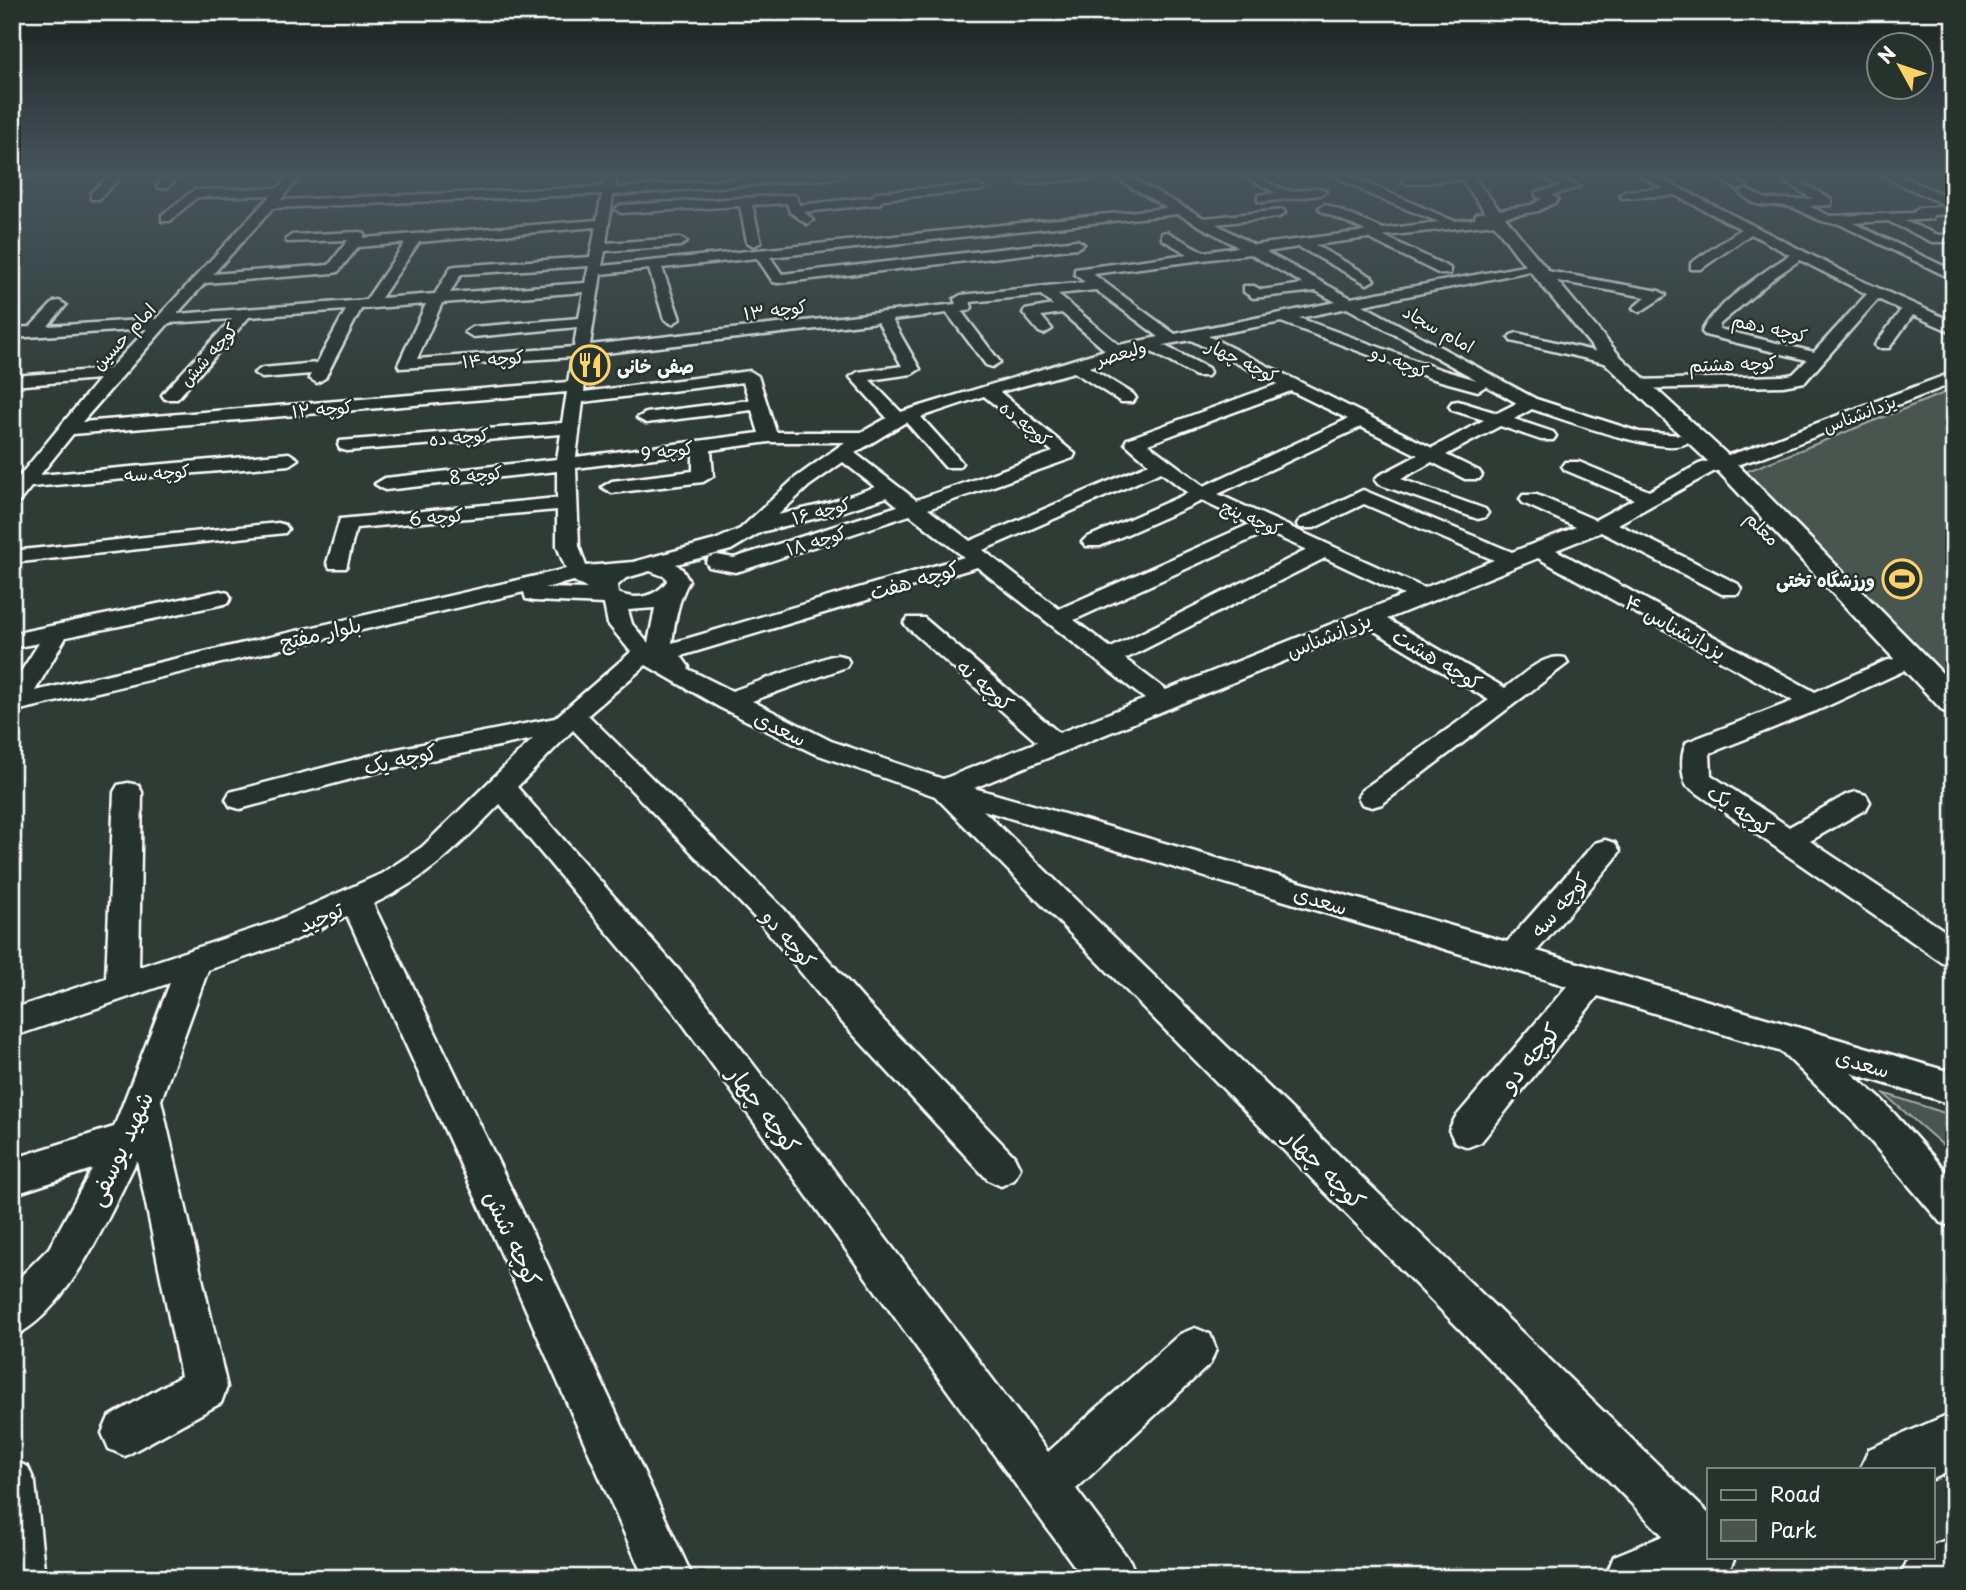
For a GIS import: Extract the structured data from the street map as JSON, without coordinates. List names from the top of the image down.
{
  "streets": {
    "main road": ["معلم"],
    "street": [
      "کوچه ۱۳",
      "کوچه دهم",
      "امام سجاد",
      "امام حسین",
      "ولیعصر",
      "کوچه شش",
      "کوچه ۱۴",
      "کوچه چهار",
      "کوچه دو",
      "کوچه هشتم",
      "کوچه ۱۲",
      "یزدانشناس",
      "کوچه ده",
      "کوچه 9",
      "کوچه سه",
      "کوچه 8",
      "کوچه ۱۶",
      "کوچه 6",
      "کوچه پنج",
      "کوچه ۱۸",
      "کوچه هفت",
      "یزدانشناس ۴",
      "بلوار مفتح",
      "کوچه هشت",
      "کوچه نه",
      "سعدی",
      "کوچه یک",
      "توحید",
      "شهید یوسفی"
    ]
  },
  "crossings": [
    ["کوچه ۱۳", "کوچه ۱۴"],
    ["کوچه دهم", "کوچه هشتم"],
    ["امام سجاد", "ولیعصر"],
    ["امام سجاد", "کوچه دو"],
    ["امام سجاد", "معلم"],
    ["امام حسین", "کوچه ۱۲"],
    ["امام حسین", "کوچه سه"],
    ["ولیعصر", "کوچه چهار"],
    ["ولیعصر", "کوچه دو"],
    ["ولیعصر", "کوچه ده"],
    ["ولیعصر", "کوچه ۱۶"],
    ["ولیعصر", "معلم"],
    ["ولیعصر", "کوچه ۱۸"],
    ["ولیعصر", "بلوار مفتح"],
    ["کوچه شش", "توحید"],
    ["کوچه چهار", "یزدانشناس"],
    ["کوچه چهار", "کوچه پنج"],
    ["کوچه چهار", "سعدی"],
    ["کوچه چهار", "توحید"],
    ["کوچه دو", "سعدی"],
    ["کوچه دو", "کوچه یک"],
    ["کوچه دو", "توحید"],
    ["کوچه هشتم", "معلم"],
    ["یزدانشناس", "کوچه پنج"],
    ["یزدانشناس", "معلم"],
    ["یزدانشناس", "کوچه هفت"],
    ["یزدانشناس", "یزدانشناس ۴"],
    ["یزدانشناس", "کوچه هشت"],
    ["یزدانشناس", "کوچه نه"],
    ["یزدانشناس", "سعدی"],
    ["کوچه ده", "کوچه ۱۸"],
    ["کوچه 9", "کوچه 8"],
    ["کوچه سه", "سعدی"],
    ["معلم", "کوچه یک"],
    ["کوچه هفت", "سعدی"],
    ["کوچه هفت", "توحید"],
    ["یزدانشناس ۴", "کوچه یک"],
    ["سعدی", "توحید"],
    ["کوچه یک", "توحید"],
    ["توحید", "شهید یوسفی"]
  ],
  "places": {
    "restaurant": ["صفی خانی"],
    "sports": ["ورزشگاه تختی"]
  },
  "legend": ["Road", "Park"],
  "north": "top left"
}
